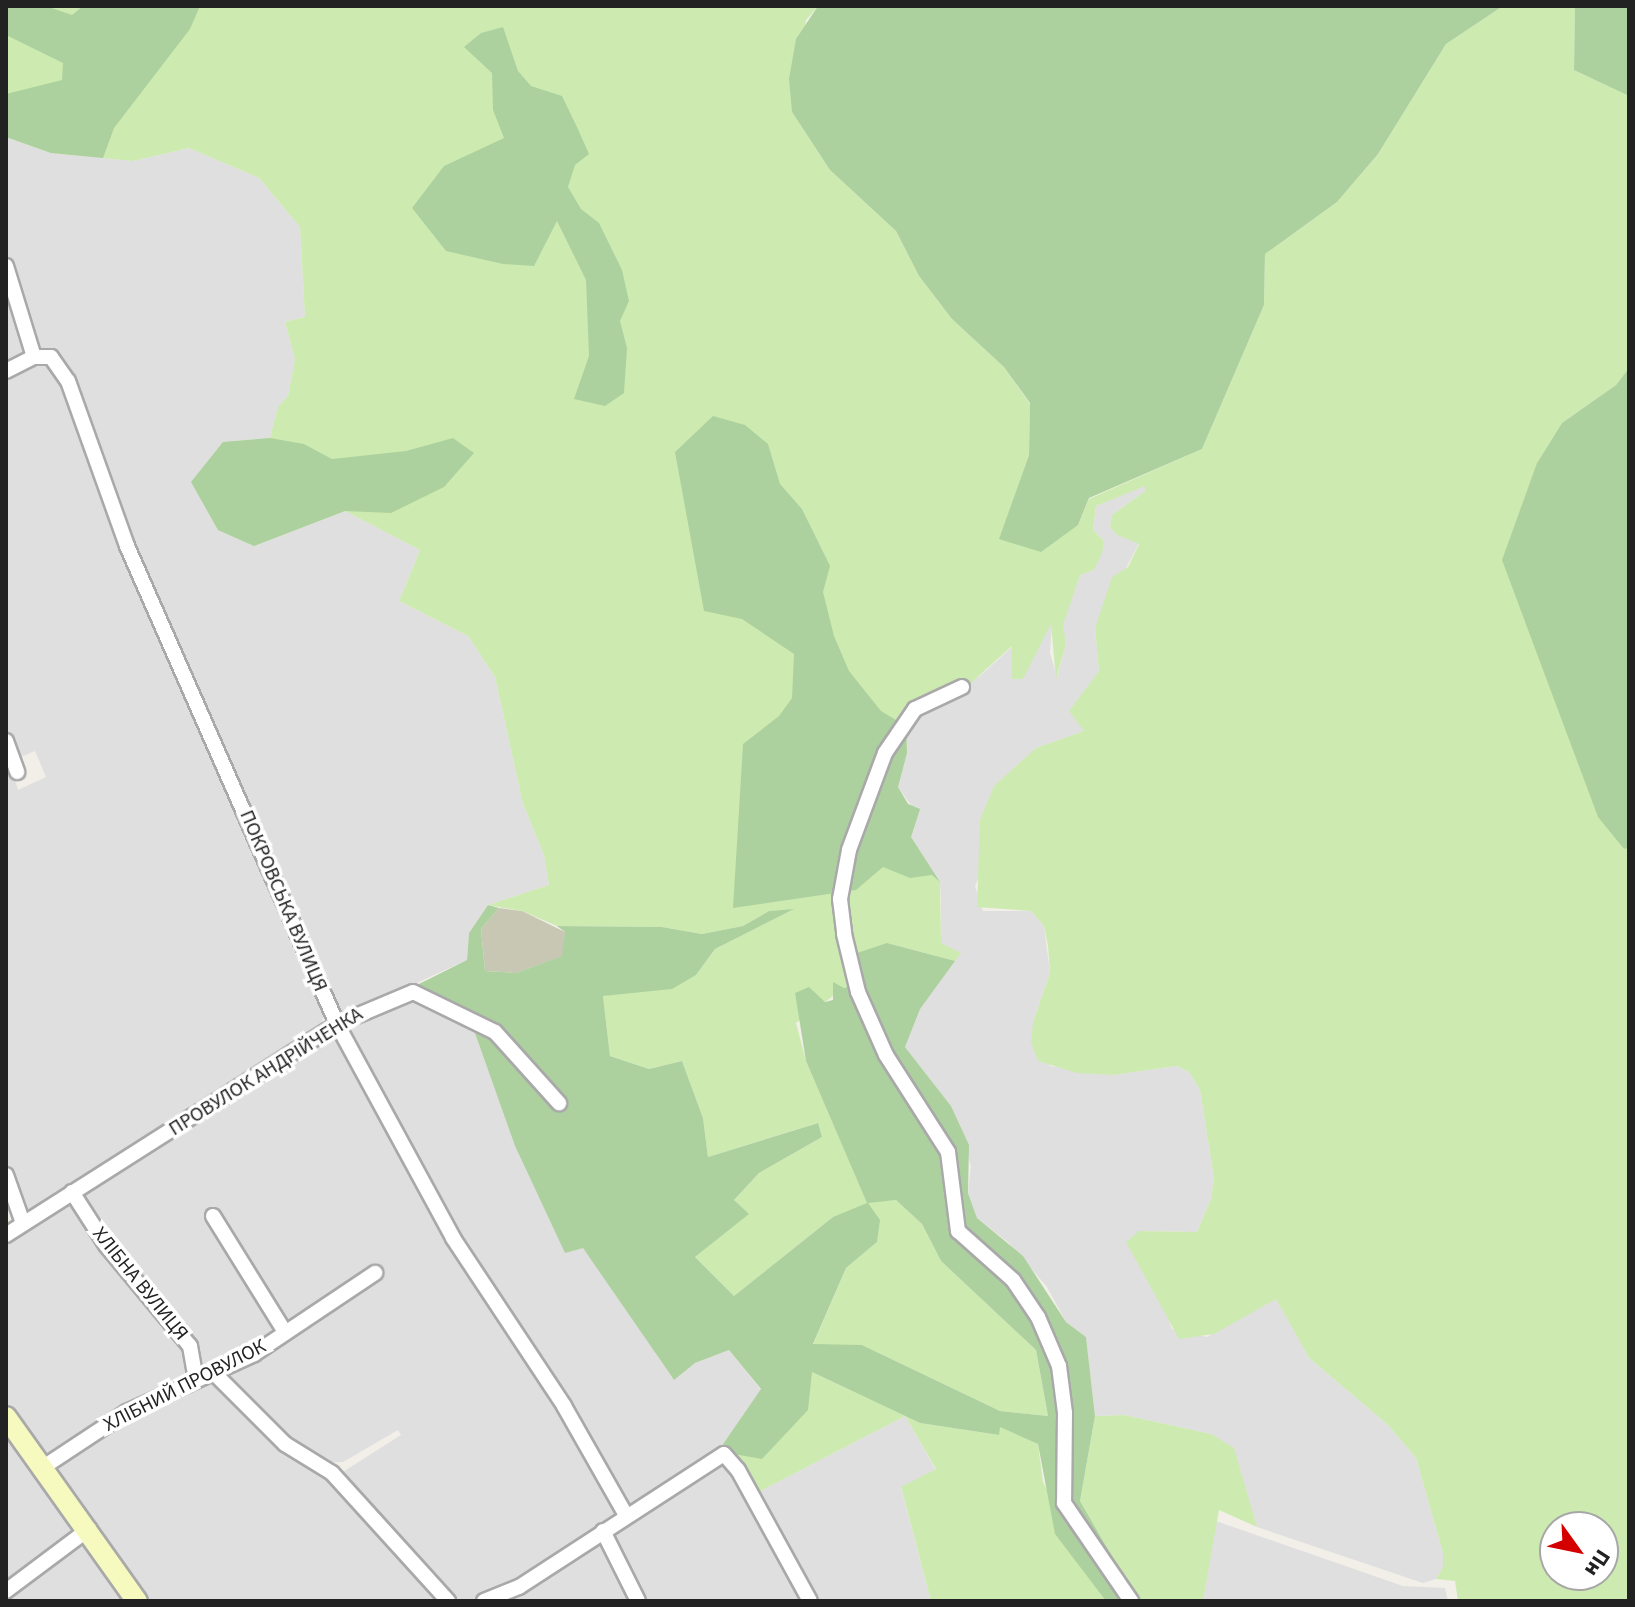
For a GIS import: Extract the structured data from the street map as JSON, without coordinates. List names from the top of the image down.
{
  "streets": {
    "street": [
      "ПОКРОВСЬКА ВУЛИЦЯ",
      "ПРОВУЛОК АНДРІЙЧЕНКА",
      "ХЛІБНА ВУЛИЦЯ",
      "ХЛІБНИЙ ПРОВУЛОК"
    ]
  },
  "crossings": [
    ["ПОКРОВСЬКА ВУЛИЦЯ", "ПРОВУЛОК АНДРІЙЧЕНКА"],
    ["ПРОВУЛОК АНДРІЙЧЕНКА", "ХЛІБНА ВУЛИЦЯ"],
    ["ХЛІБНА ВУЛИЦЯ", "ХЛІБНИЙ ПРОВУЛОК"]
  ],
  "north": "bottom right"
}
